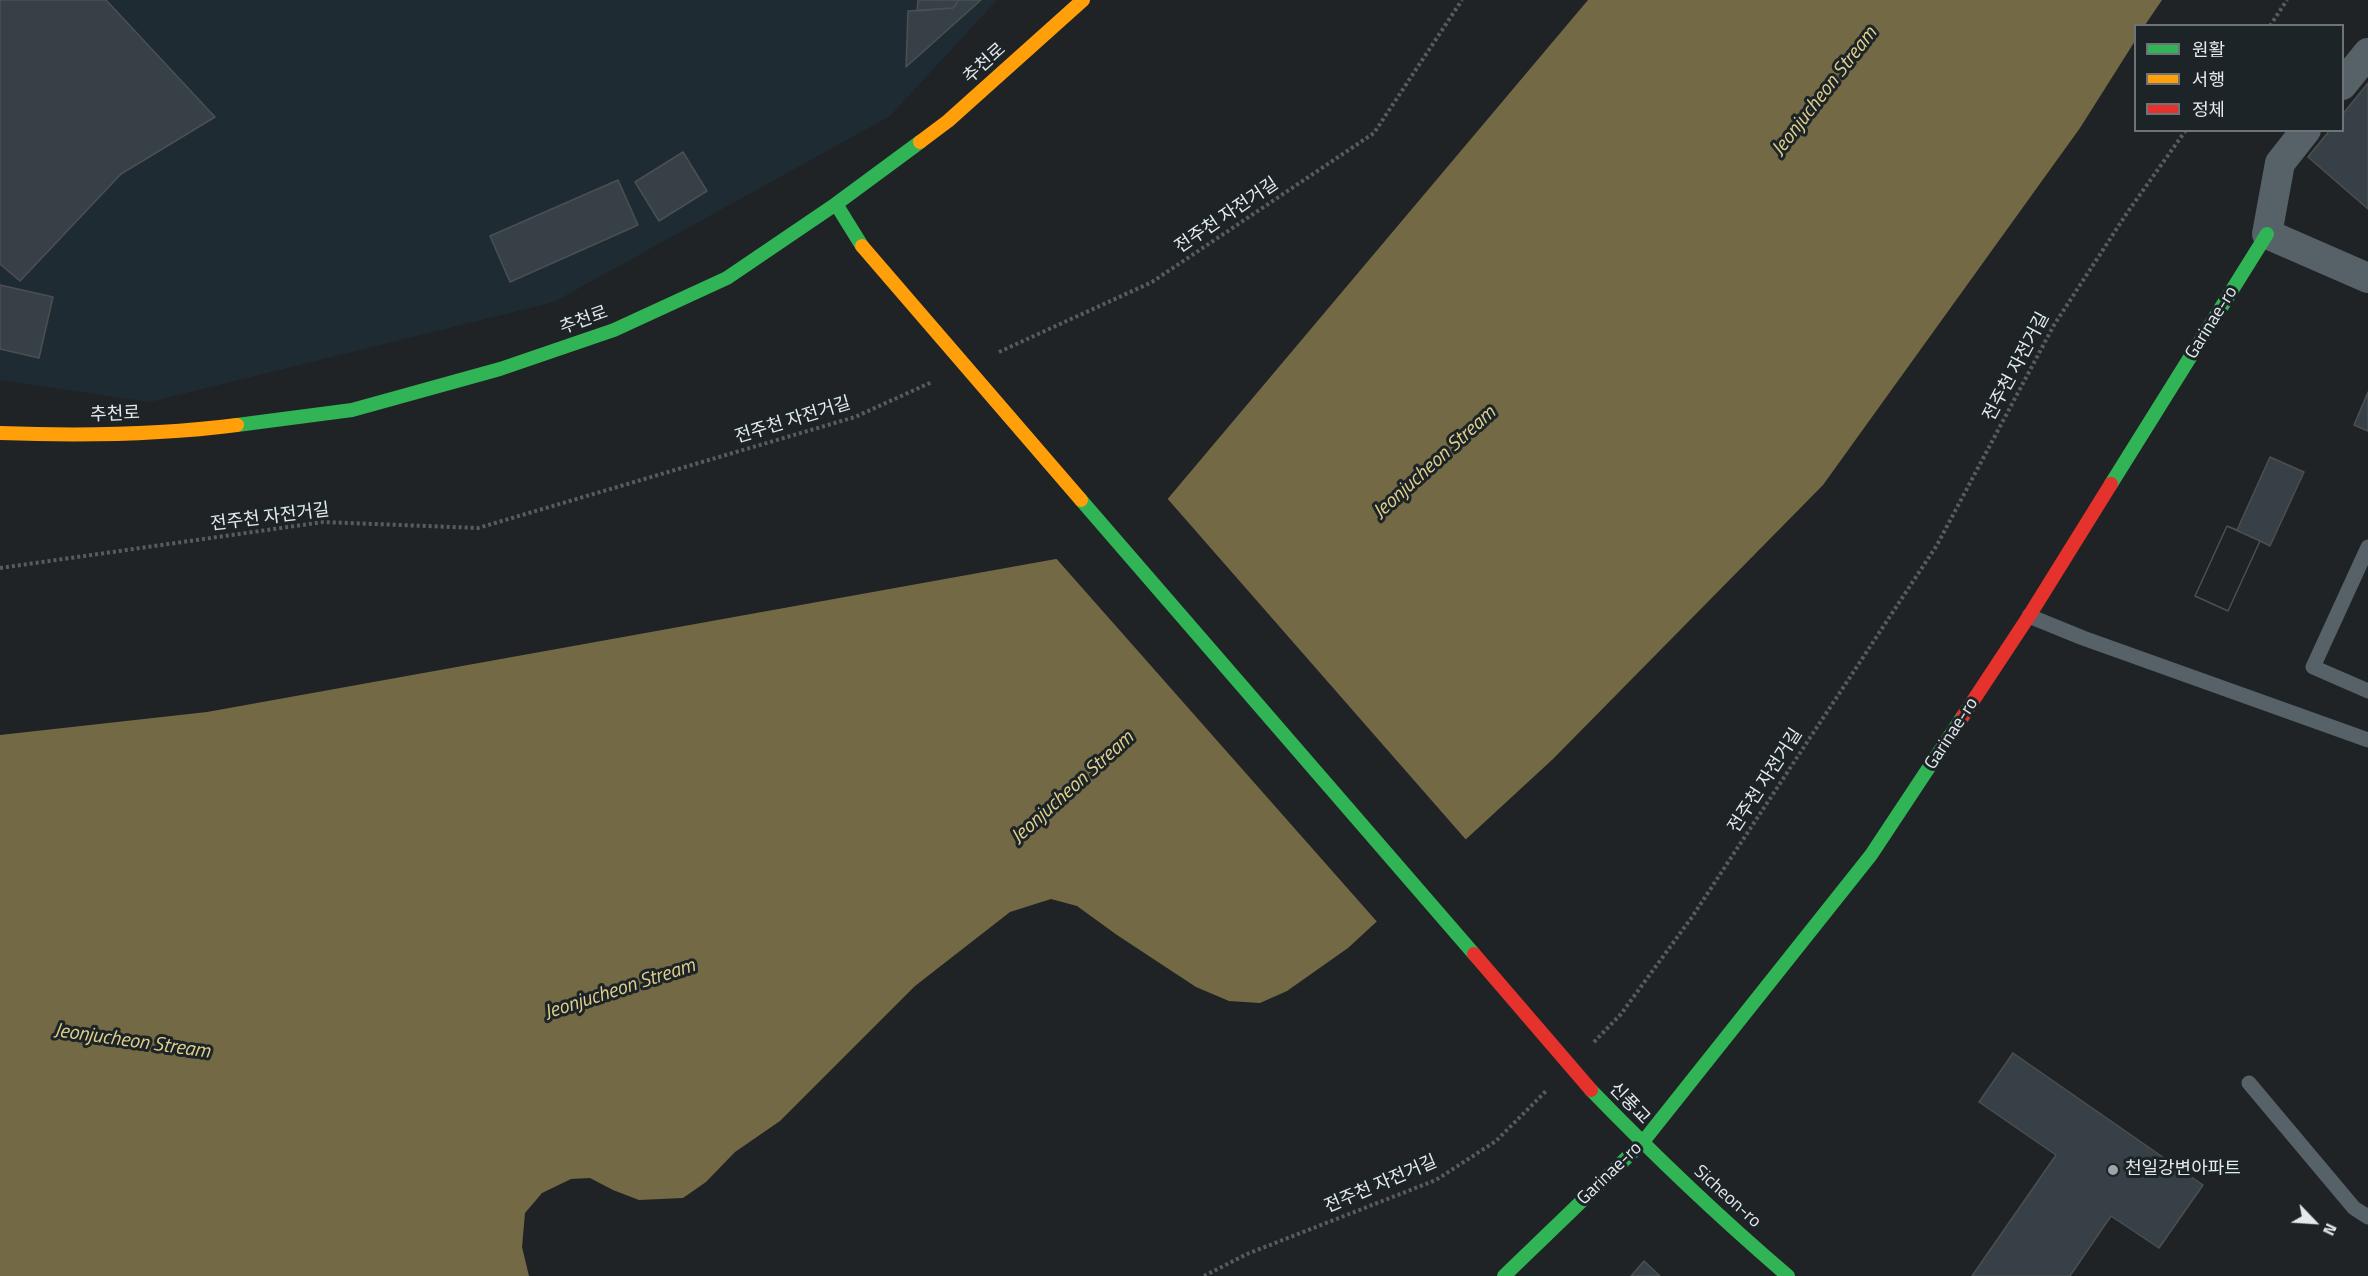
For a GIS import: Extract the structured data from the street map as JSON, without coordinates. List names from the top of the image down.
{
  "streets": {
    "street": [
      "추천로",
      "Garinae-ro",
      "신풍교",
      "Sicheon-ro"
    ],
    "path": ["전주천 자전거길"]
  },
  "crossings": [
    ["추천로", "신풍교"],
    ["Garinae-ro", "신풍교"],
    ["Garinae-ro", "Sicheon-ro"],
    ["신풍교", "Sicheon-ro"]
  ],
  "water": ["Jeonjucheon Stream"],
  "places": ["천일강변아파트"],
  "legend": ["원활", "서행", "정체"],
  "north": "bottom right"
}
